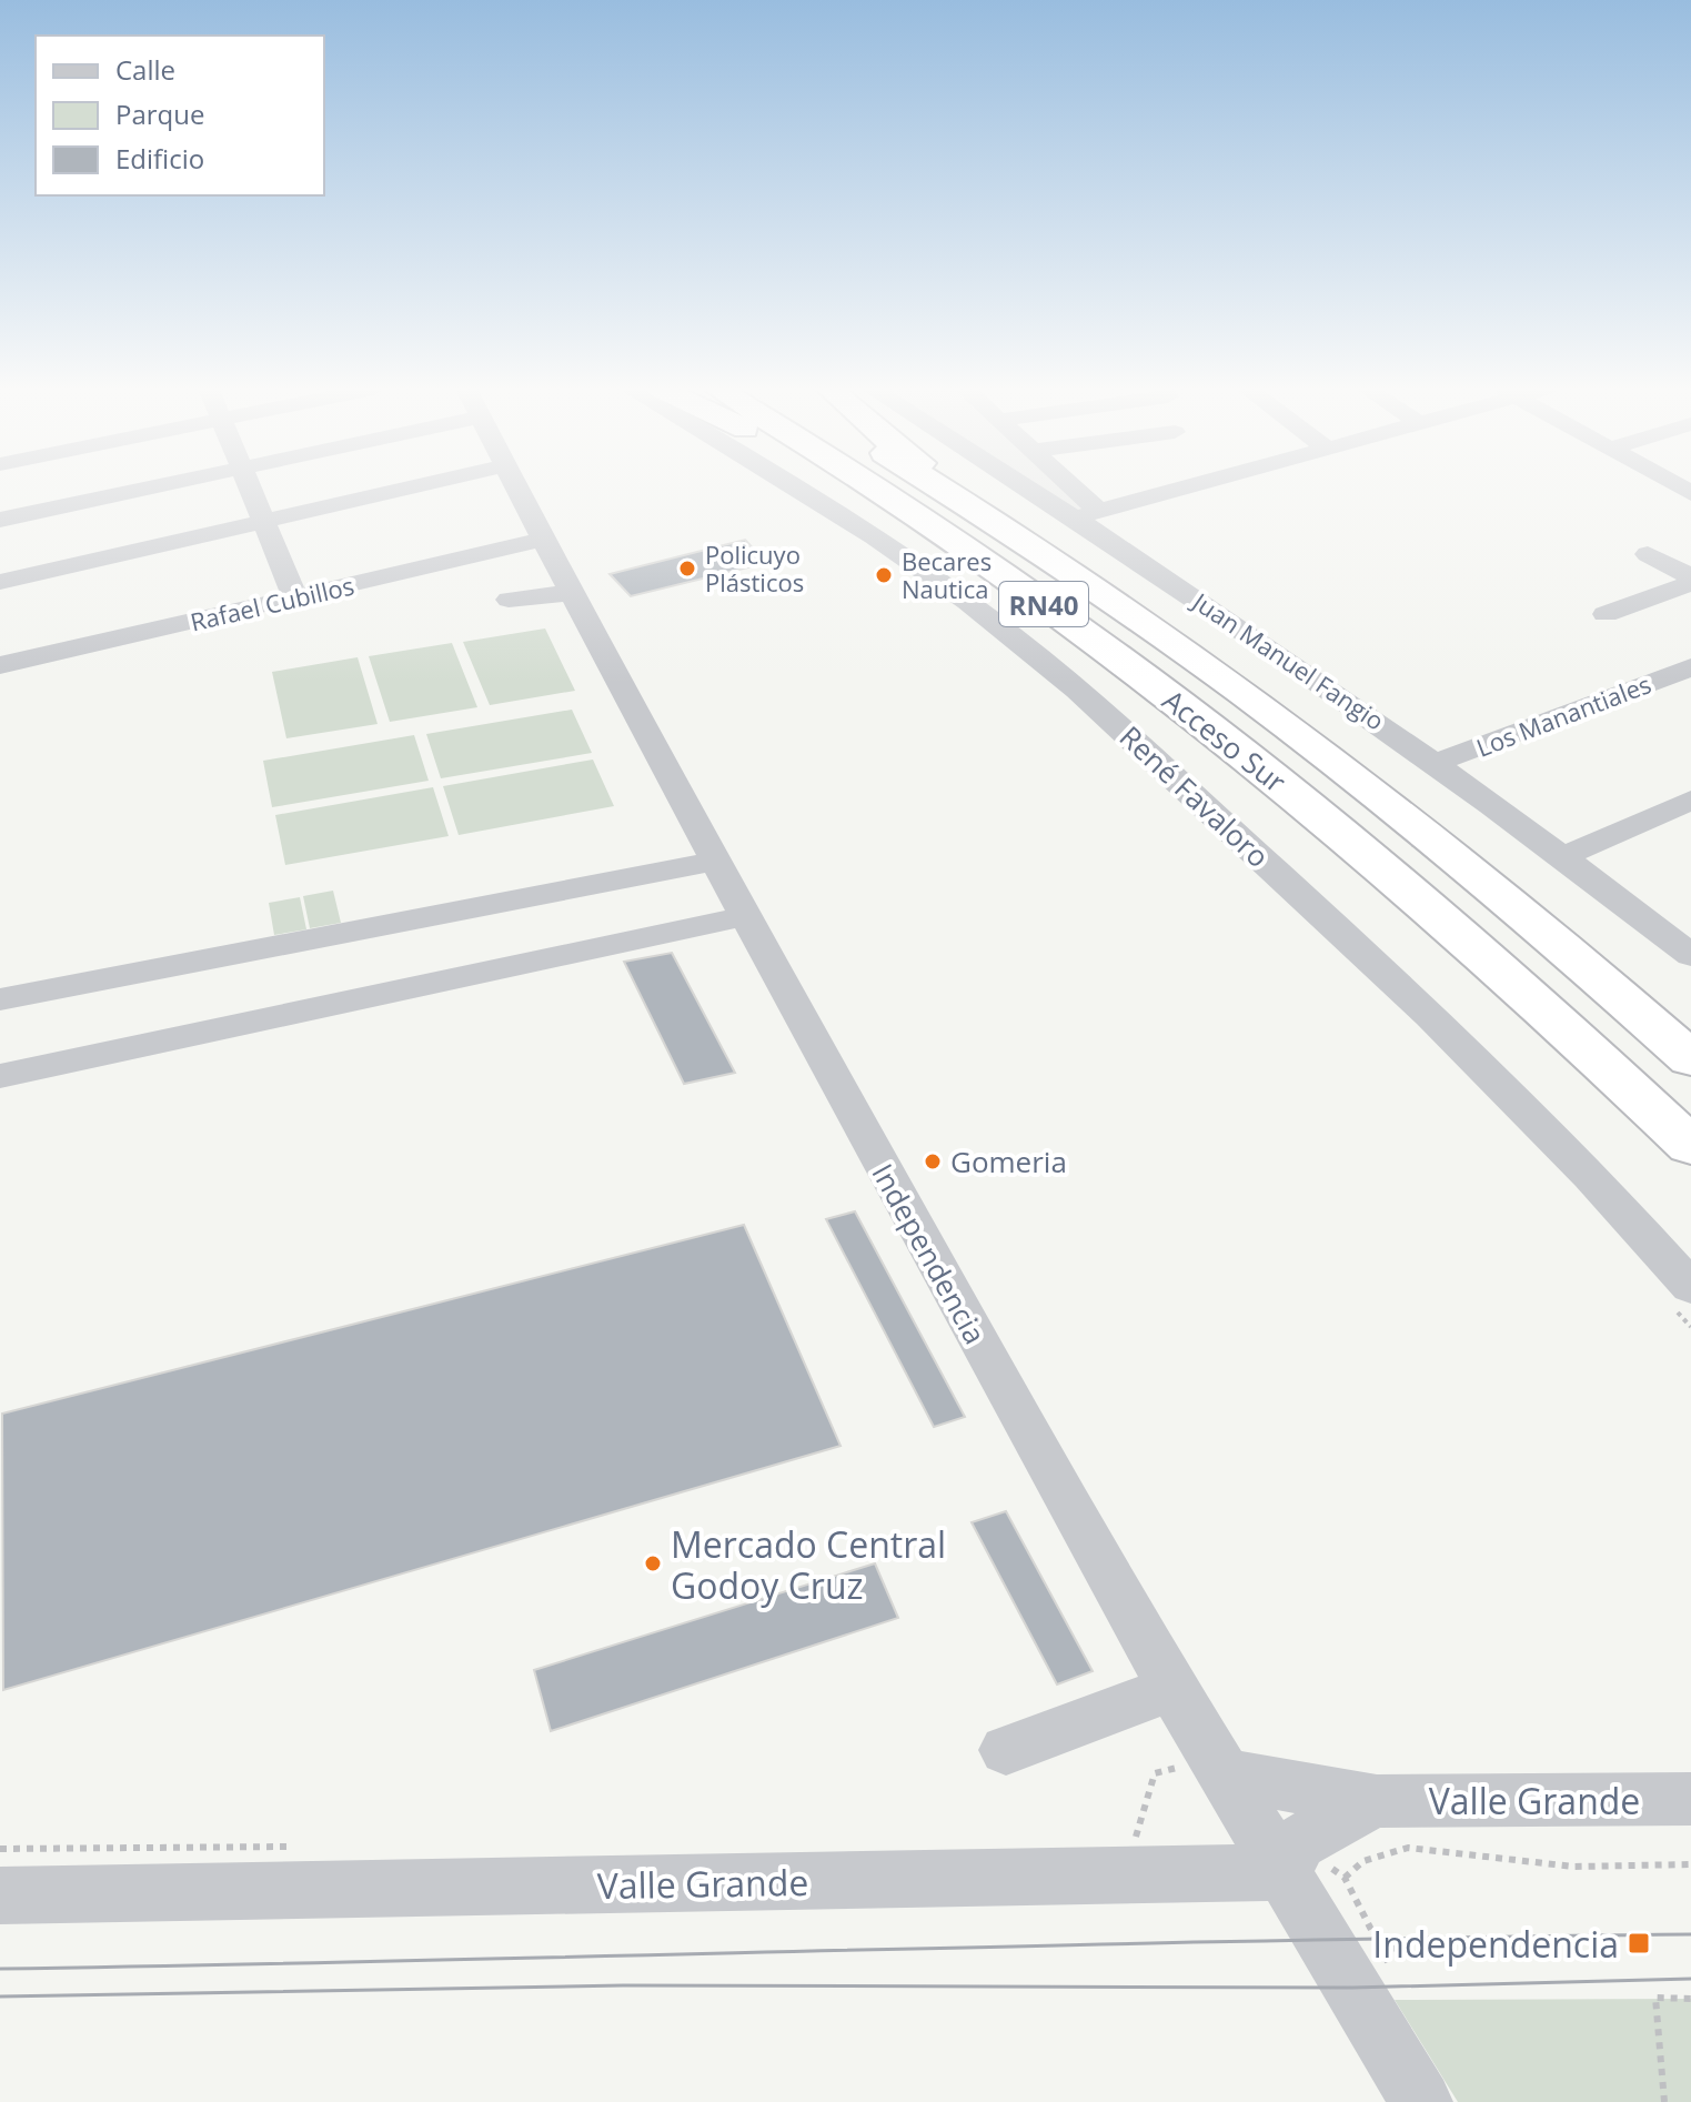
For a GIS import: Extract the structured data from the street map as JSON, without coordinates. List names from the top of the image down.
{
  "streets": {
    "highway": ["RN40", "Acceso Sur"],
    "street": [
      "Rafael Cubillos",
      "Juan Manuel Fangio",
      "Los Manantiales",
      "René Favaloro",
      "Independencia",
      "Valle Grande"
    ]
  },
  "crossings": [
    ["Rafael Cubillos", "Independencia"],
    ["Juan Manuel Fangio", "Los Manantiales"],
    ["Independencia", "Valle Grande"]
  ],
  "places": {
    "other": [
      "Policuyo Plásticos",
      "Becares Nautica",
      "Gomeria",
      "Mercado Central Godoy Cruz"
    ],
    "transit": ["Independencia"]
  },
  "legend": ["Calle", "Parque", "Edificio"]
}
